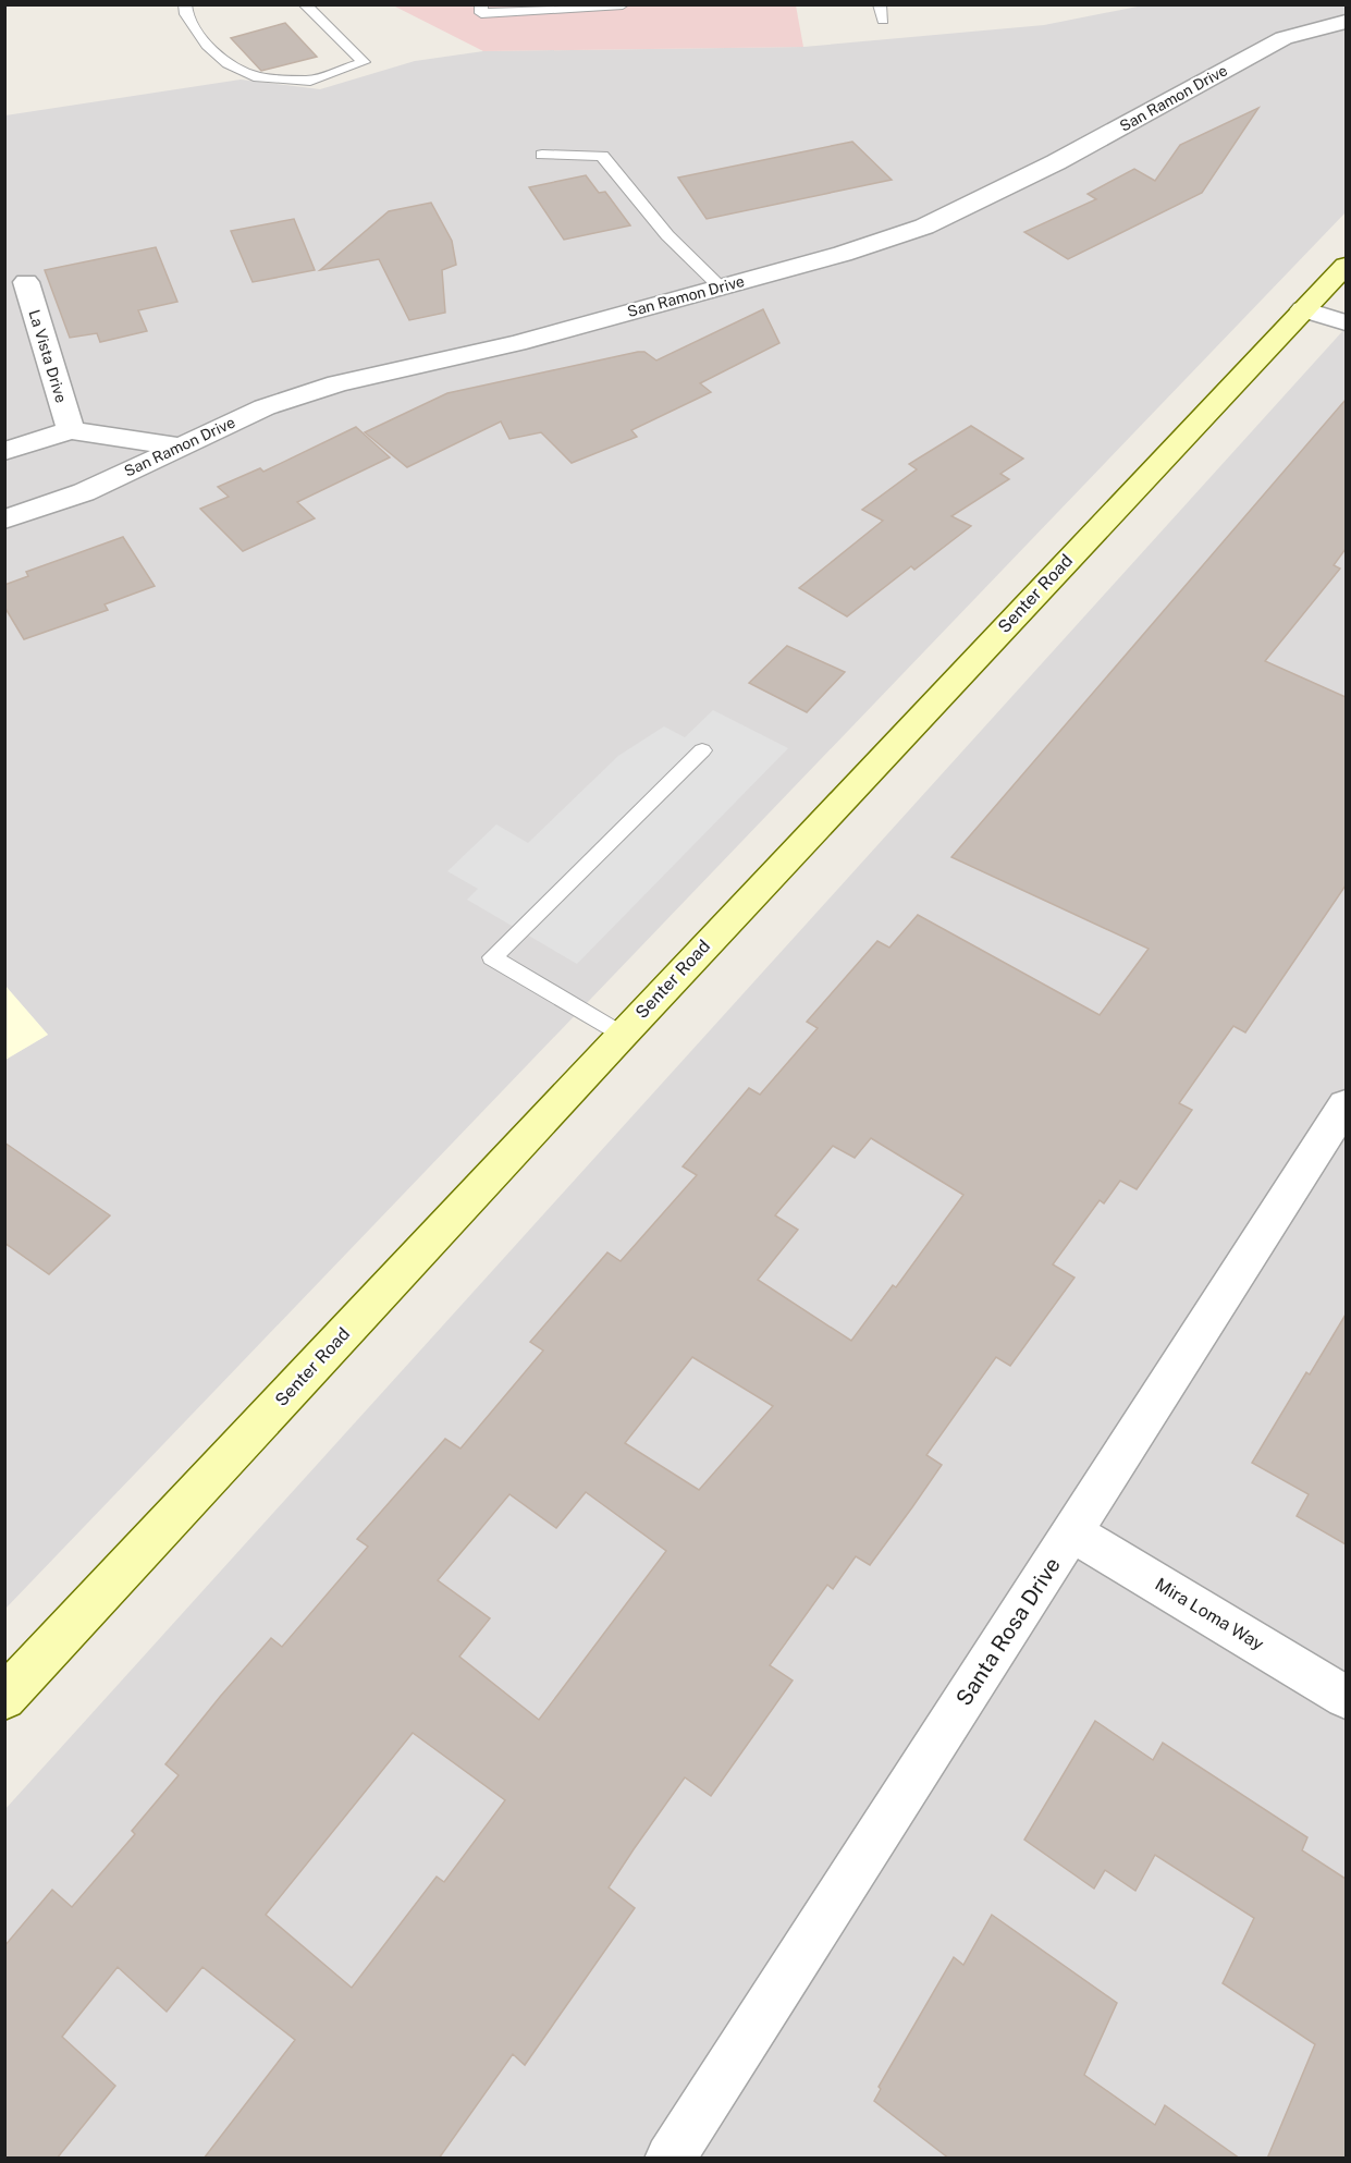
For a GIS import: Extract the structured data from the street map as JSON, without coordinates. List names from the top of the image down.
{
  "streets": {
    "main road": ["Senter Road"],
    "street": [
      "San Ramon Drive",
      "La Vista Drive",
      "Mira Loma Way",
      "Santa Rosa Drive"
    ]
  },
  "crossings": [
    ["Mira Loma Way", "Santa Rosa Drive"]
  ]
}
